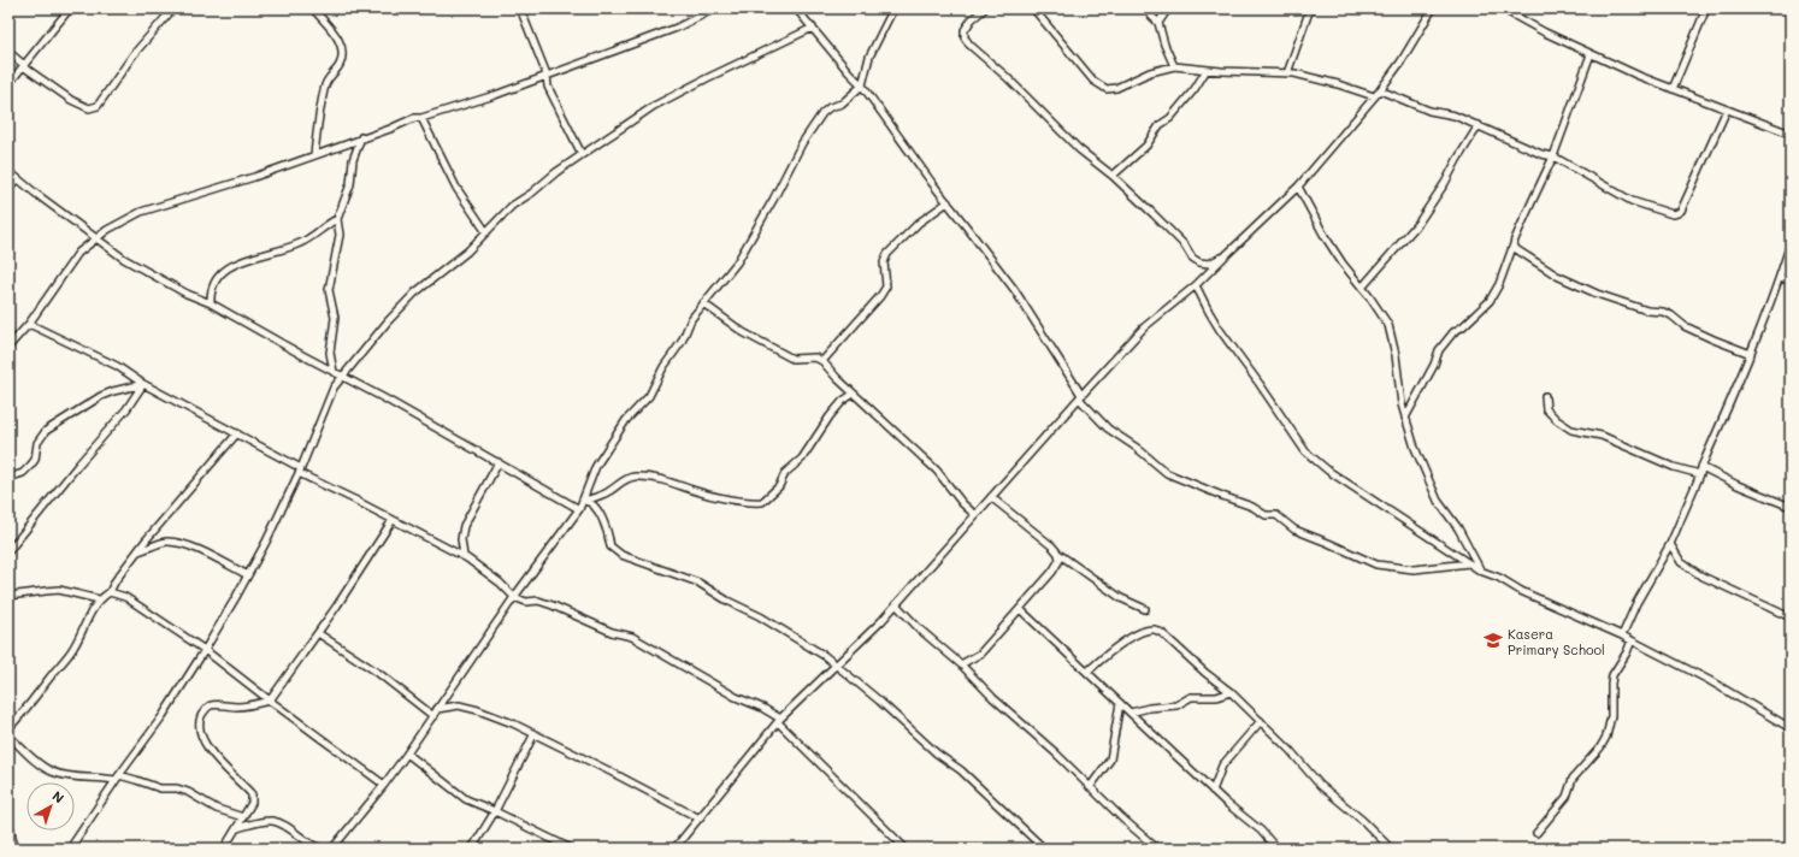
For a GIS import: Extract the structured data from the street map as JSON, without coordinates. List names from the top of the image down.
{
  "places": {
    "school or university": ["Kasera Primary School"]
  },
  "north": "top right"
}
